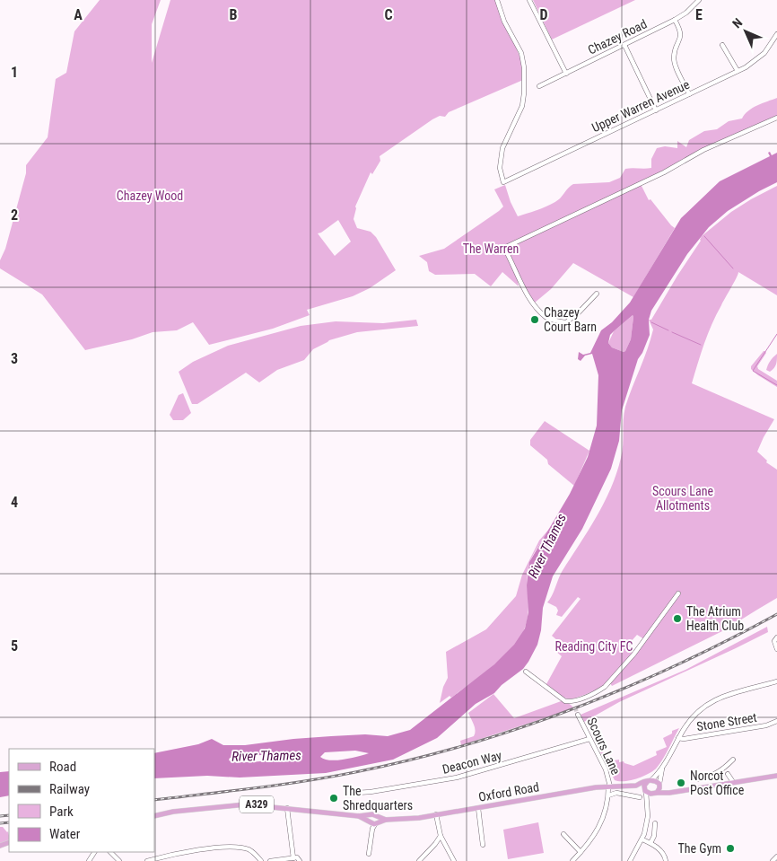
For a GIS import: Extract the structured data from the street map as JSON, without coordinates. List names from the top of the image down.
{
  "streets": {
    "main road": ["Oxford Road", "A329"],
    "street": [
      "Chazey Road",
      "Upper Warren Avenue",
      "Stone Street",
      "Scours Lane",
      "Deacon Way"
    ]
  },
  "crossings": [
    ["Scours Lane", "Deacon Way"],
    ["Scours Lane", "Oxford Road"],
    ["Oxford Road", "A329"]
  ],
  "water": ["River Thames"],
  "parks": [
    "Chazey Wood",
    "The Warren",
    "Scours Lane Allotments",
    "Reading City FC"
  ],
  "places": [
    "Chazey Court Barn",
    "The Atrium Health Club",
    "Norcot Post Office",
    "The Shredquarters",
    "The Gym"
  ],
  "legend": [
    "Road",
    "Railway",
    "Park",
    "Water"
  ],
  "north": "top left",
  "grid": {
    "columns": [
      "A",
      "B",
      "C",
      "D",
      "E"
    ],
    "rows": [
      "1",
      "2",
      "3",
      "4",
      "5"
    ]
  }
}
